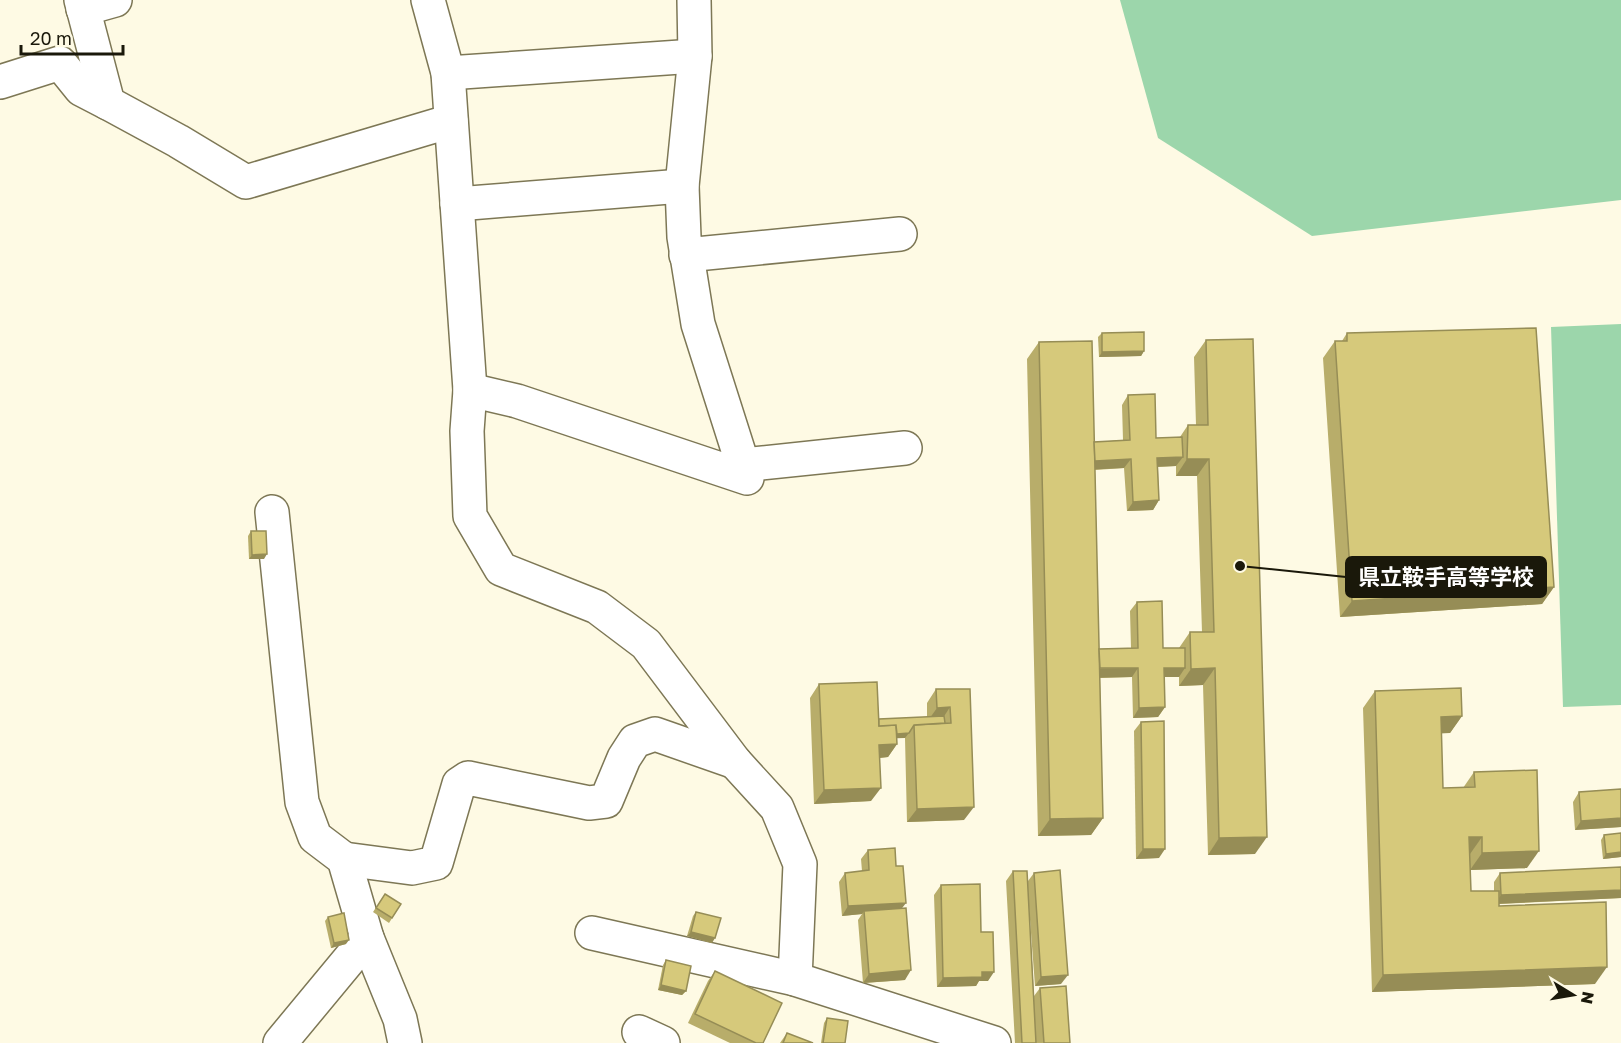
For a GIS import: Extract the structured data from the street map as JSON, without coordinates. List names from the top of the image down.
{
  "places": ["県立鞍手高等学校"],
  "scale_bar": "20 m",
  "north": "right"
}
